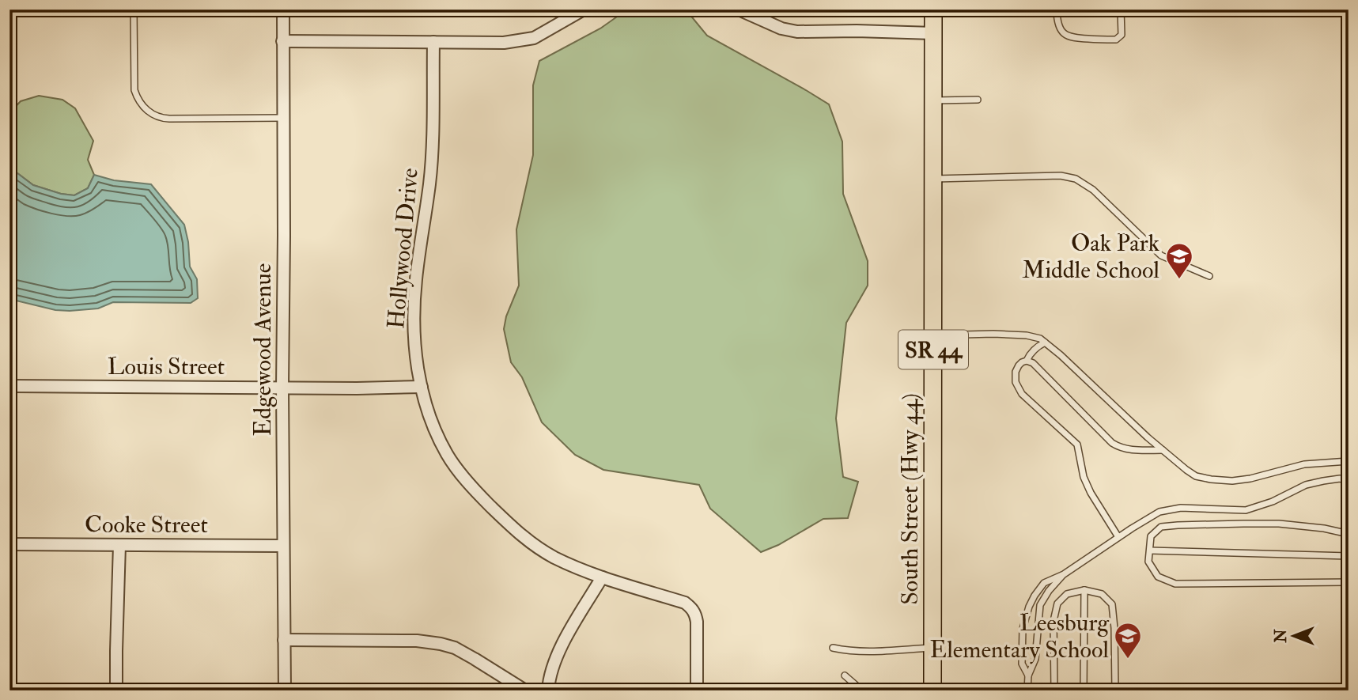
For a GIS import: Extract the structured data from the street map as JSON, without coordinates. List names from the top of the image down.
{
  "streets": {
    "main road": ["SR 44", "South Street (Hwy 44)"],
    "street": [
      "Hollywood Drive",
      "Edgewood Avenue",
      "Louis Street",
      "Cooke Street"
    ]
  },
  "crossings": [
    ["Hollywood Drive", "Louis Street"],
    ["Edgewood Avenue", "Louis Street"],
    ["Edgewood Avenue", "Cooke Street"]
  ],
  "places": {
    "school or university": ["Oak Park Middle School", "Leesburg Elementary School"]
  },
  "north": "left"
}
